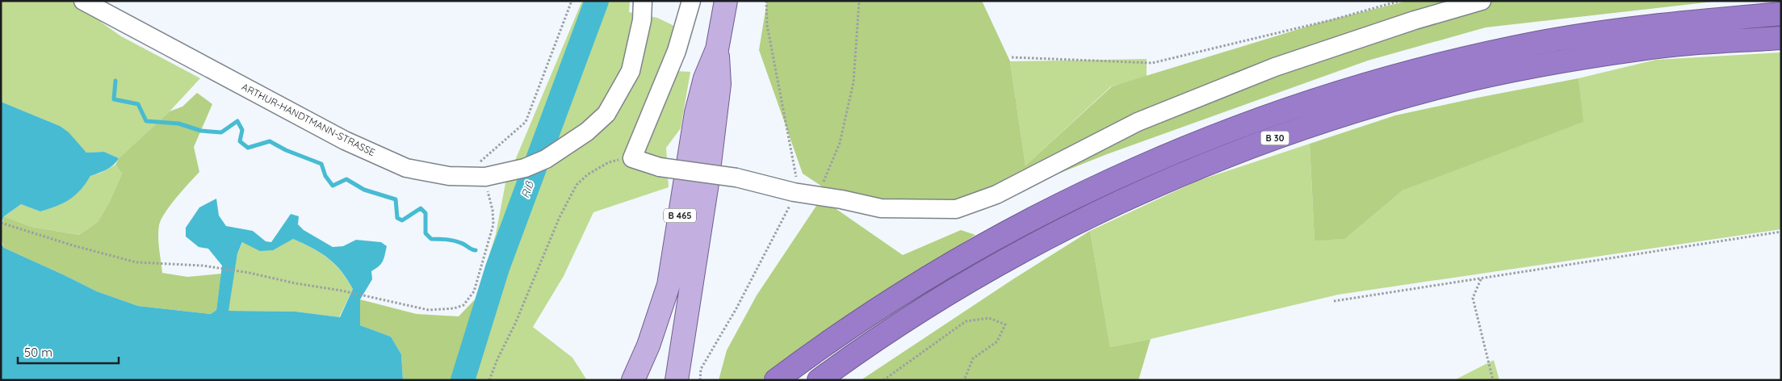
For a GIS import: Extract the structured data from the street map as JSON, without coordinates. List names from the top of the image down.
{
  "streets": {
    "highway": ["B 30"],
    "main road": ["B 465"],
    "street": ["ARTHUR-HANDTMANN-STRASSE"]
  },
  "water": ["Riß"],
  "scale_bar": "50 m"
}
